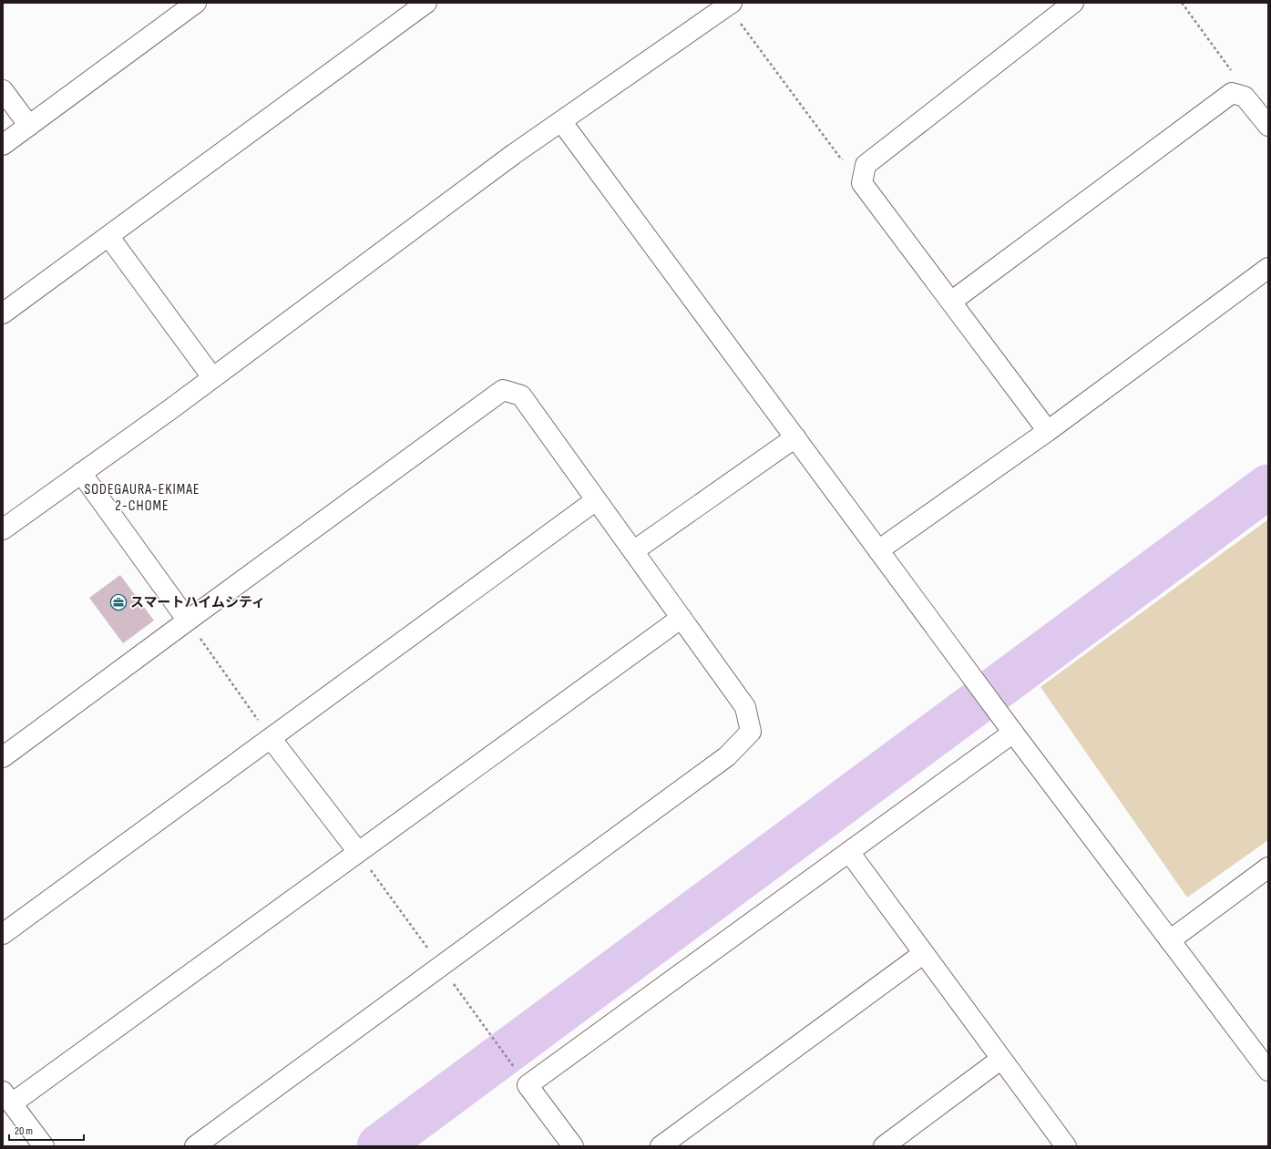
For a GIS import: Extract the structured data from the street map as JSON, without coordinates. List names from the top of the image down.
{
  "districts": ["SODEGAURA-EKIMAE 2-CHOME"],
  "places": {
    "office": ["スマートハイムシティ"]
  },
  "scale_bar": "20 m"
}
